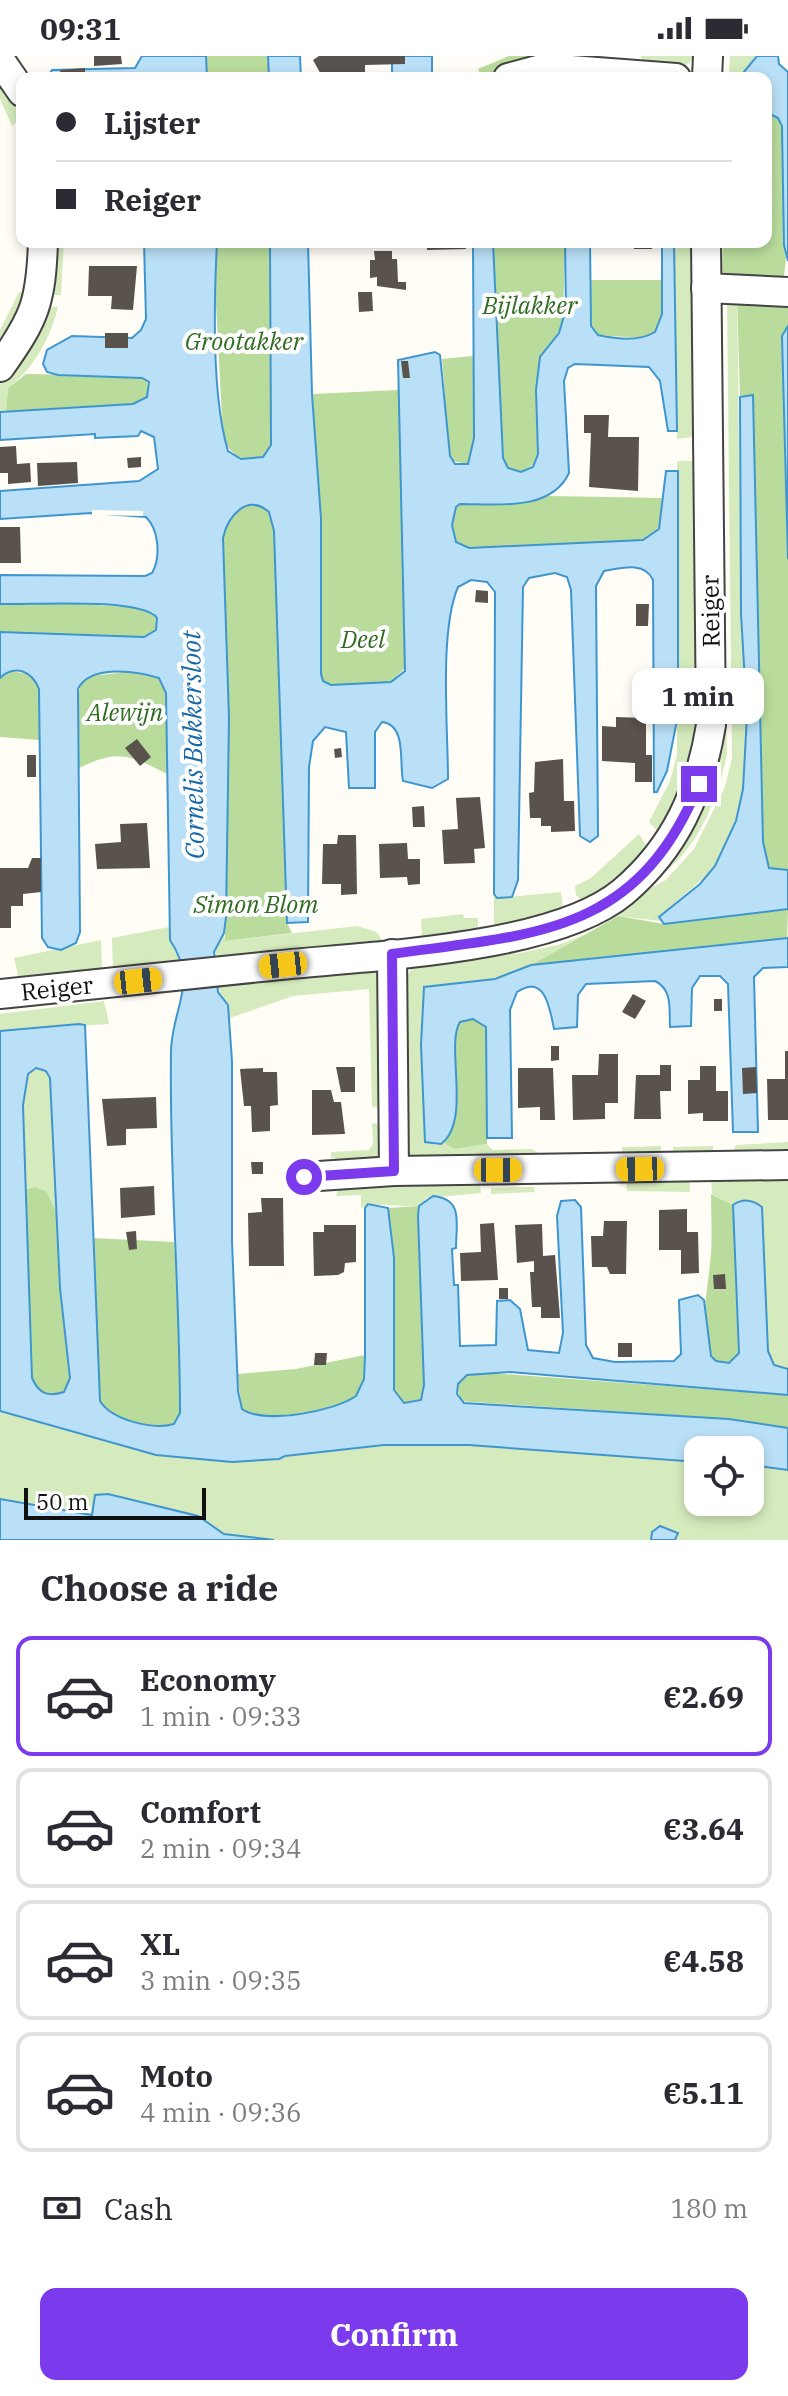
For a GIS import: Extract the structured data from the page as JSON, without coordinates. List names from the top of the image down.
{
  "streets": {
    "street": ["Reiger"]
  },
  "water": ["Cornelis Bakkersloot"],
  "parks": [
    "Bijlakker",
    "Grootakker",
    "Deel",
    "Alewijn",
    "Simon Blom"
  ],
  "scale_bar": "50 m",
  "page": {
    "status": "09:31",
    "banner": ["Lijster", "Reiger"],
    "bubble": "1 min",
    "scale": "50 m",
    "heading": "Choose a ride",
    "list": [
      {
        "name": "Economy",
        "note": "1 min · 09:33",
        "value": "€2.69"
      },
      {
        "name": "Comfort",
        "note": "2 min · 09:34",
        "value": "€3.64"
      },
      {
        "name": "XL",
        "note": "3 min · 09:35",
        "value": "€4.58"
      },
      {
        "name": "Moto",
        "note": "4 min · 09:36",
        "value": "€5.11"
      }
    ],
    "pay": ["Cash", "180 m"],
    "buttons": "Confirm"
  }
}
